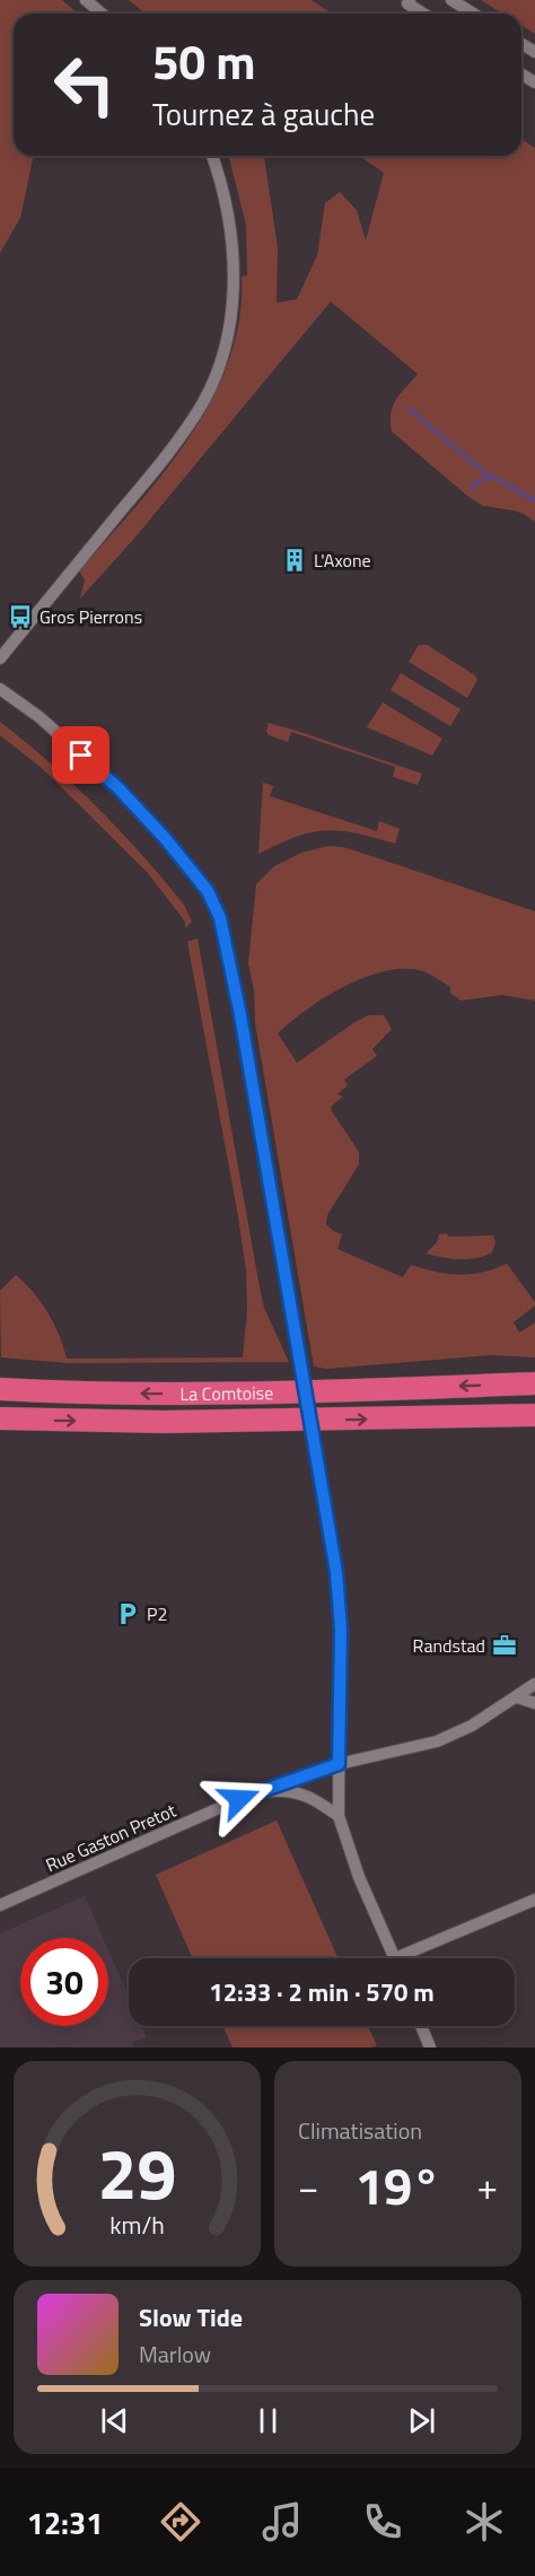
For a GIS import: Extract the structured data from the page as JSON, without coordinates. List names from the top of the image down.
{
  "streets": {
    "highway": ["La Comtoise"],
    "street": ["Rue Gaston Pretot"]
  },
  "places": {
    "building": ["L'Axone"],
    "bus stop": ["Gros Pierrons"],
    "parking": ["P2"],
    "office": ["Randstad"]
  },
  "page": {
    "turn": ["50 m", "Tournez à gauche"],
    "limit": "30",
    "trip": "12:33 · 2 min · 570 m",
    "tile": "Climatisation",
    "heat": ["−", "19°", "+"],
    "song": ["Slow Tide", "Marlow"],
    "tabs": "12:31",
    "gauge": ["29", "km/h"]
  }
}
